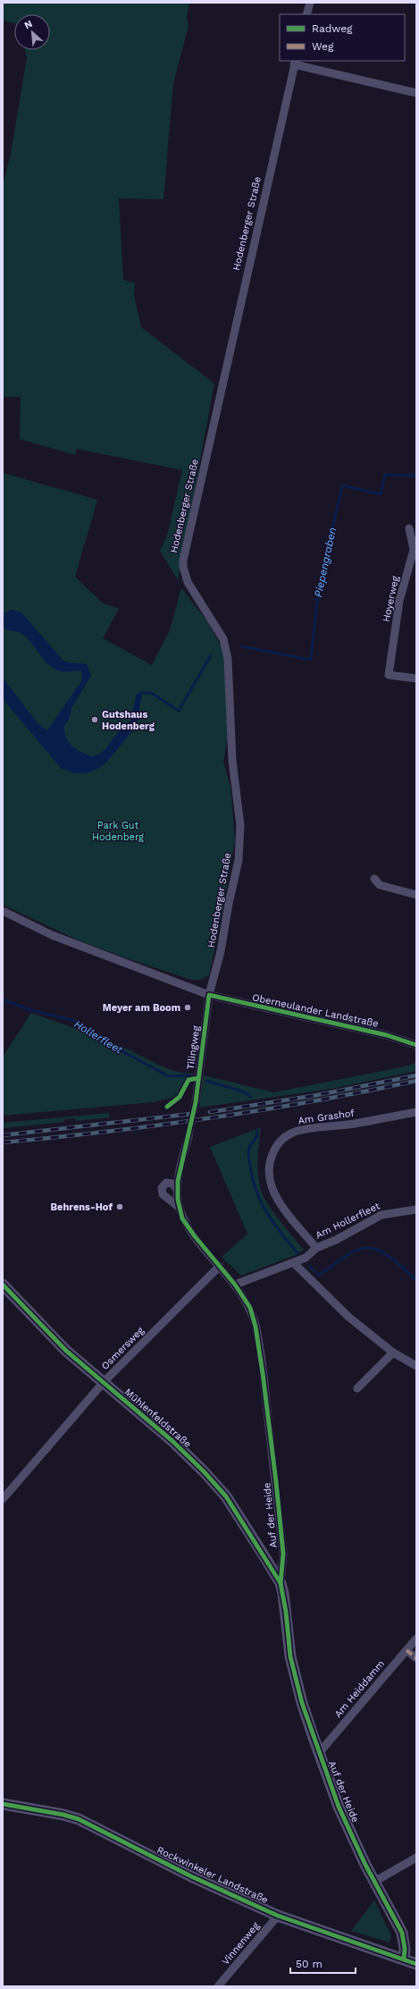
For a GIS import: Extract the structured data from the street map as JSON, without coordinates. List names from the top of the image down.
{
  "streets": {
    "street": [
      "Hodenberger Straße",
      "Hoyerweg",
      "Oberneulander Landstraße",
      "Tilingweg",
      "Am Grashof",
      "Am Hollerfleet",
      "Osmersweg",
      "Mühlenfeldstraße",
      "Auf der Heide",
      "Am Heiddamm",
      "Rockwinkeler Landstraße",
      "Vinnenweg"
    ]
  },
  "crossings": [
    ["Hodenberger Straße", "Oberneulander Landstraße"],
    ["Hodenberger Straße", "Tilingweg"],
    ["Oberneulander Landstraße", "Tilingweg"],
    ["Am Grashof", "Am Hollerfleet"],
    ["Am Hollerfleet", "Auf der Heide"],
    ["Osmersweg", "Mühlenfeldstraße"],
    ["Osmersweg", "Auf der Heide"],
    ["Mühlenfeldstraße", "Auf der Heide"],
    ["Auf der Heide", "Am Heiddamm"],
    ["Auf der Heide", "Rockwinkeler Landstraße"],
    ["Rockwinkeler Landstraße", "Vinnenweg"]
  ],
  "water": ["Piepengraben", "Hollerfleet"],
  "parks": ["Park Gut Hodenberg"],
  "places": ["Gutshaus Hodenberg", "Meyer am Boom", "Behrens-Hof"],
  "legend": ["Radweg", "Weg"],
  "scale_bar": "50 m",
  "north": "top left"
}
